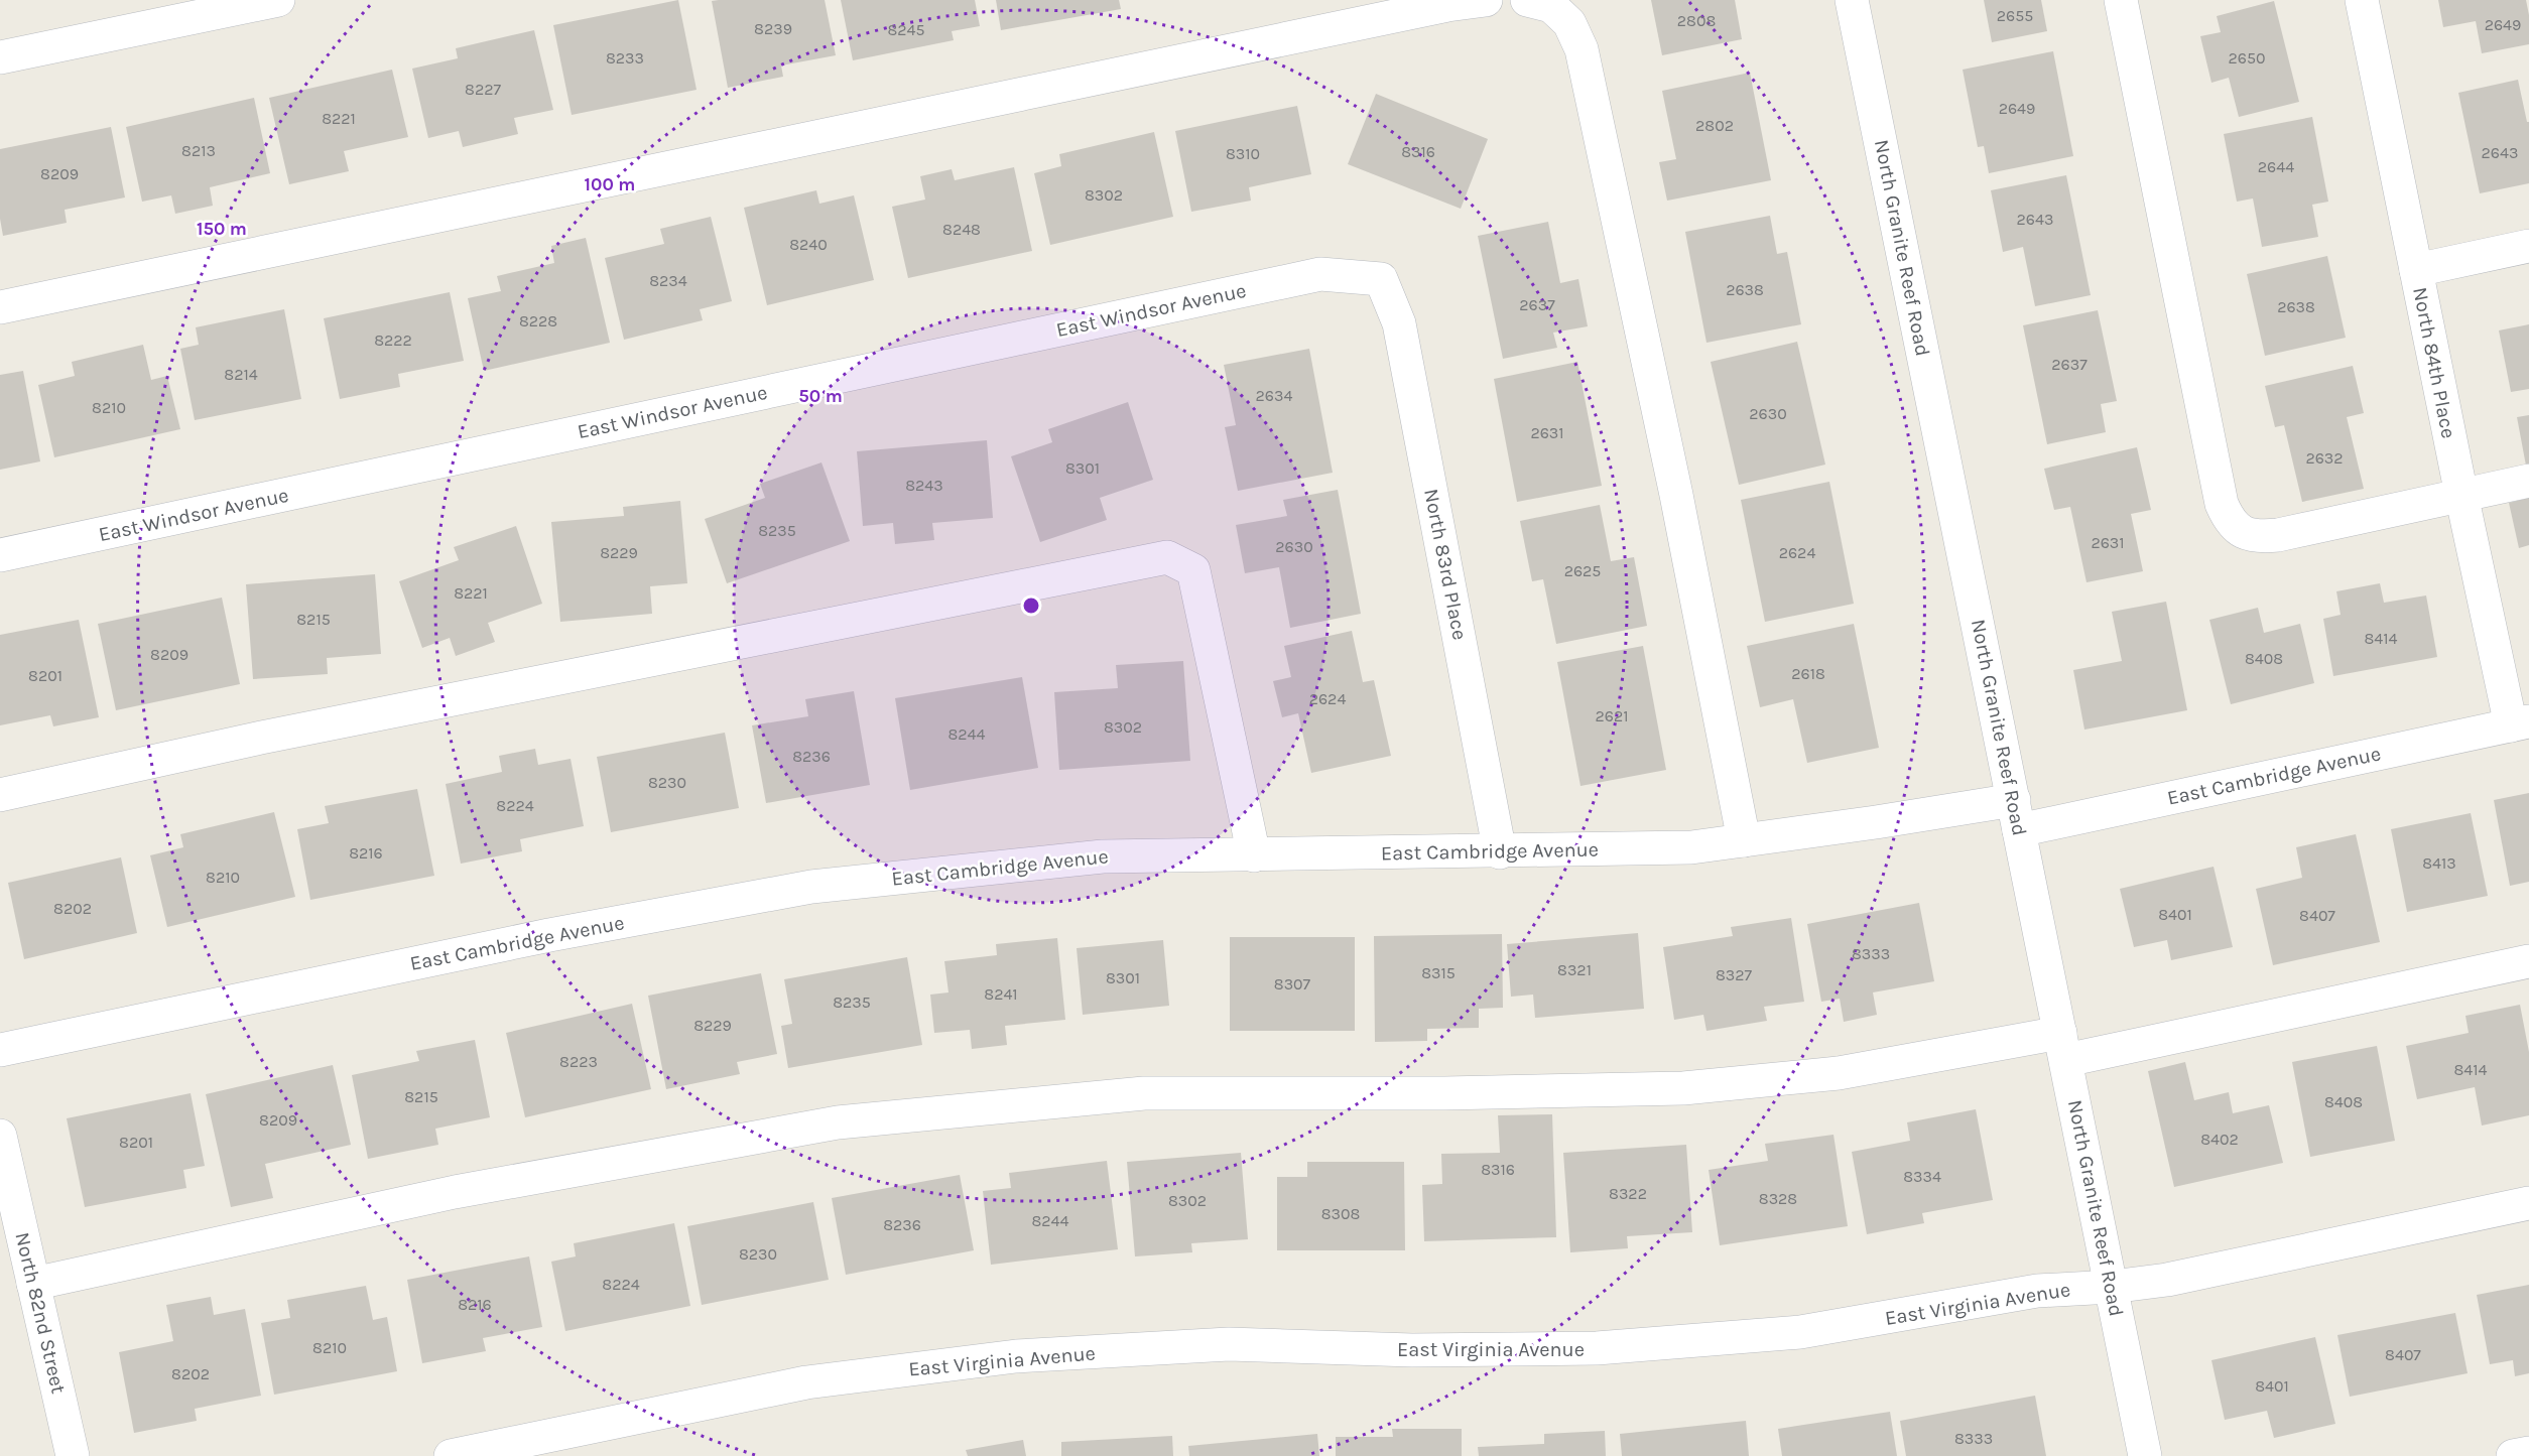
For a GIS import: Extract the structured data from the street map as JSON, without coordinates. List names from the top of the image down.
{
  "streets": {
    "street": [
      "North Granite Reef Road",
      "East Windsor Avenue",
      "North 84th Place",
      "North 83rd Place",
      "East Cambridge Avenue",
      "East Virginia Avenue",
      "North 82nd Street"
    ]
  },
  "crossings": [
    ["North Granite Reef Road", "East Cambridge Avenue"],
    ["North Granite Reef Road", "East Virginia Avenue"],
    ["East Windsor Avenue", "North 83rd Place"],
    ["North 84th Place", "East Cambridge Avenue"],
    ["North 83rd Place", "East Cambridge Avenue"]
  ],
  "house_numbers": [
    "2655",
    "2808",
    "2649",
    "8239",
    "8245",
    "8233",
    "2650",
    "8227",
    "2649",
    "8221",
    "2802",
    "8213",
    "8316",
    "2643",
    "8310",
    "2644",
    "8209",
    "8302",
    "2643",
    "8248",
    "8240",
    "8234",
    "2638",
    "2637",
    "2638",
    "8228",
    "8222",
    "2637",
    "8214",
    "2634",
    "8210",
    "2630",
    "2631",
    "2632",
    "8301",
    "8243",
    "8235",
    "2631",
    "2630",
    "8229",
    "2624",
    "2625",
    "8221",
    "8215",
    "8414",
    "8209",
    "8408",
    "2618",
    "8201",
    "2624",
    "2621",
    "8302",
    "8244",
    "8236",
    "8230",
    "8224",
    "8216",
    "8413",
    "8210",
    "8202",
    "8401",
    "8407",
    "8333",
    "8321",
    "8315",
    "8327",
    "8301",
    "8307",
    "8241",
    "8235",
    "8229",
    "8223",
    "8414",
    "8215",
    "8408",
    "8209",
    "8402",
    "8201",
    "8316",
    "8334",
    "8322",
    "8328",
    "8302",
    "8308",
    "8244",
    "8236",
    "8230",
    "8224",
    "8216",
    "8210",
    "8407",
    "8202",
    "8401",
    "8333"
  ],
  "rings": ["100 m", "150 m", "50 m"]
}
